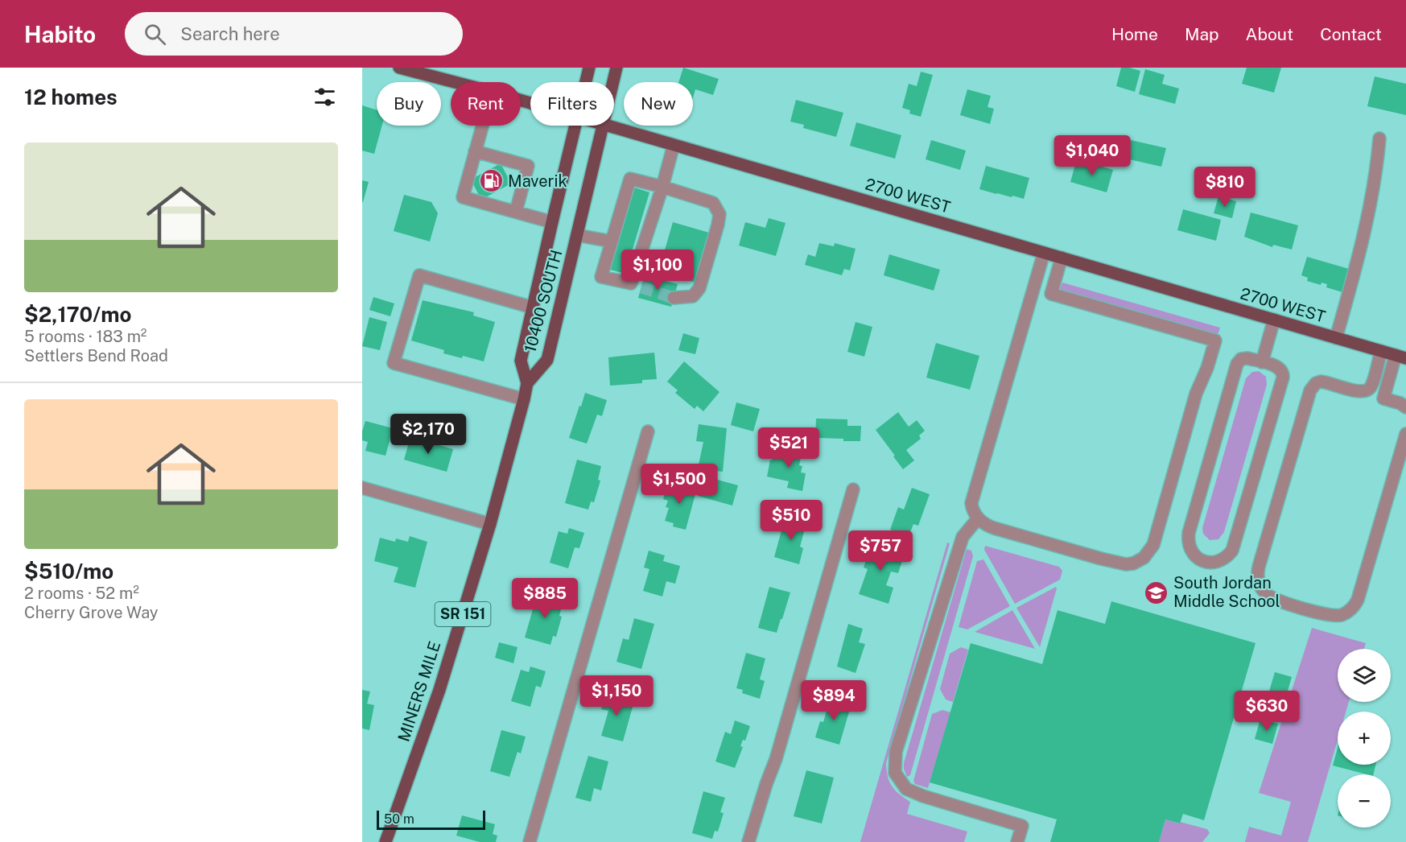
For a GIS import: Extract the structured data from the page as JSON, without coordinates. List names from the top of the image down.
{
  "streets": {
    "main road": [
      "2700 WEST",
      "10400 SOUTH",
      "SR 151",
      "MINERS MILE"
    ]
  },
  "crossings": [
    ["10400 SOUTH", "MINERS MILE"]
  ],
  "places": {
    "fuel station": ["Maverik"],
    "school or university": ["South Jordan Middle School"]
  },
  "scale_bar": "50 m",
  "page": {
    "header": "Habito",
    "search": "Search here",
    "nav": [
      "Home",
      "Map",
      "About",
      "Contact"
    ],
    "heading": "12 homes",
    "chip": [
      "Buy",
      "Rent",
      "Filters",
      "New"
    ],
    "list": [
      {
        "name": "$2,170/mo",
        "note": "5 rooms · 183 m² · Settlers Bend Road"
      },
      {
        "name": "$510/mo",
        "note": "2 rooms · 52 m² · Cherry Grove Way"
      }
    ],
    "price": [
      "$1,040",
      "$810",
      "$1,100",
      "$2,170",
      "$521",
      "$1,500",
      "$510",
      "$757",
      "$885",
      "$1,150",
      "$894",
      "$630"
    ],
    "map_buttons": ["+", "−"],
    "scale": "50 m"
  }
}
